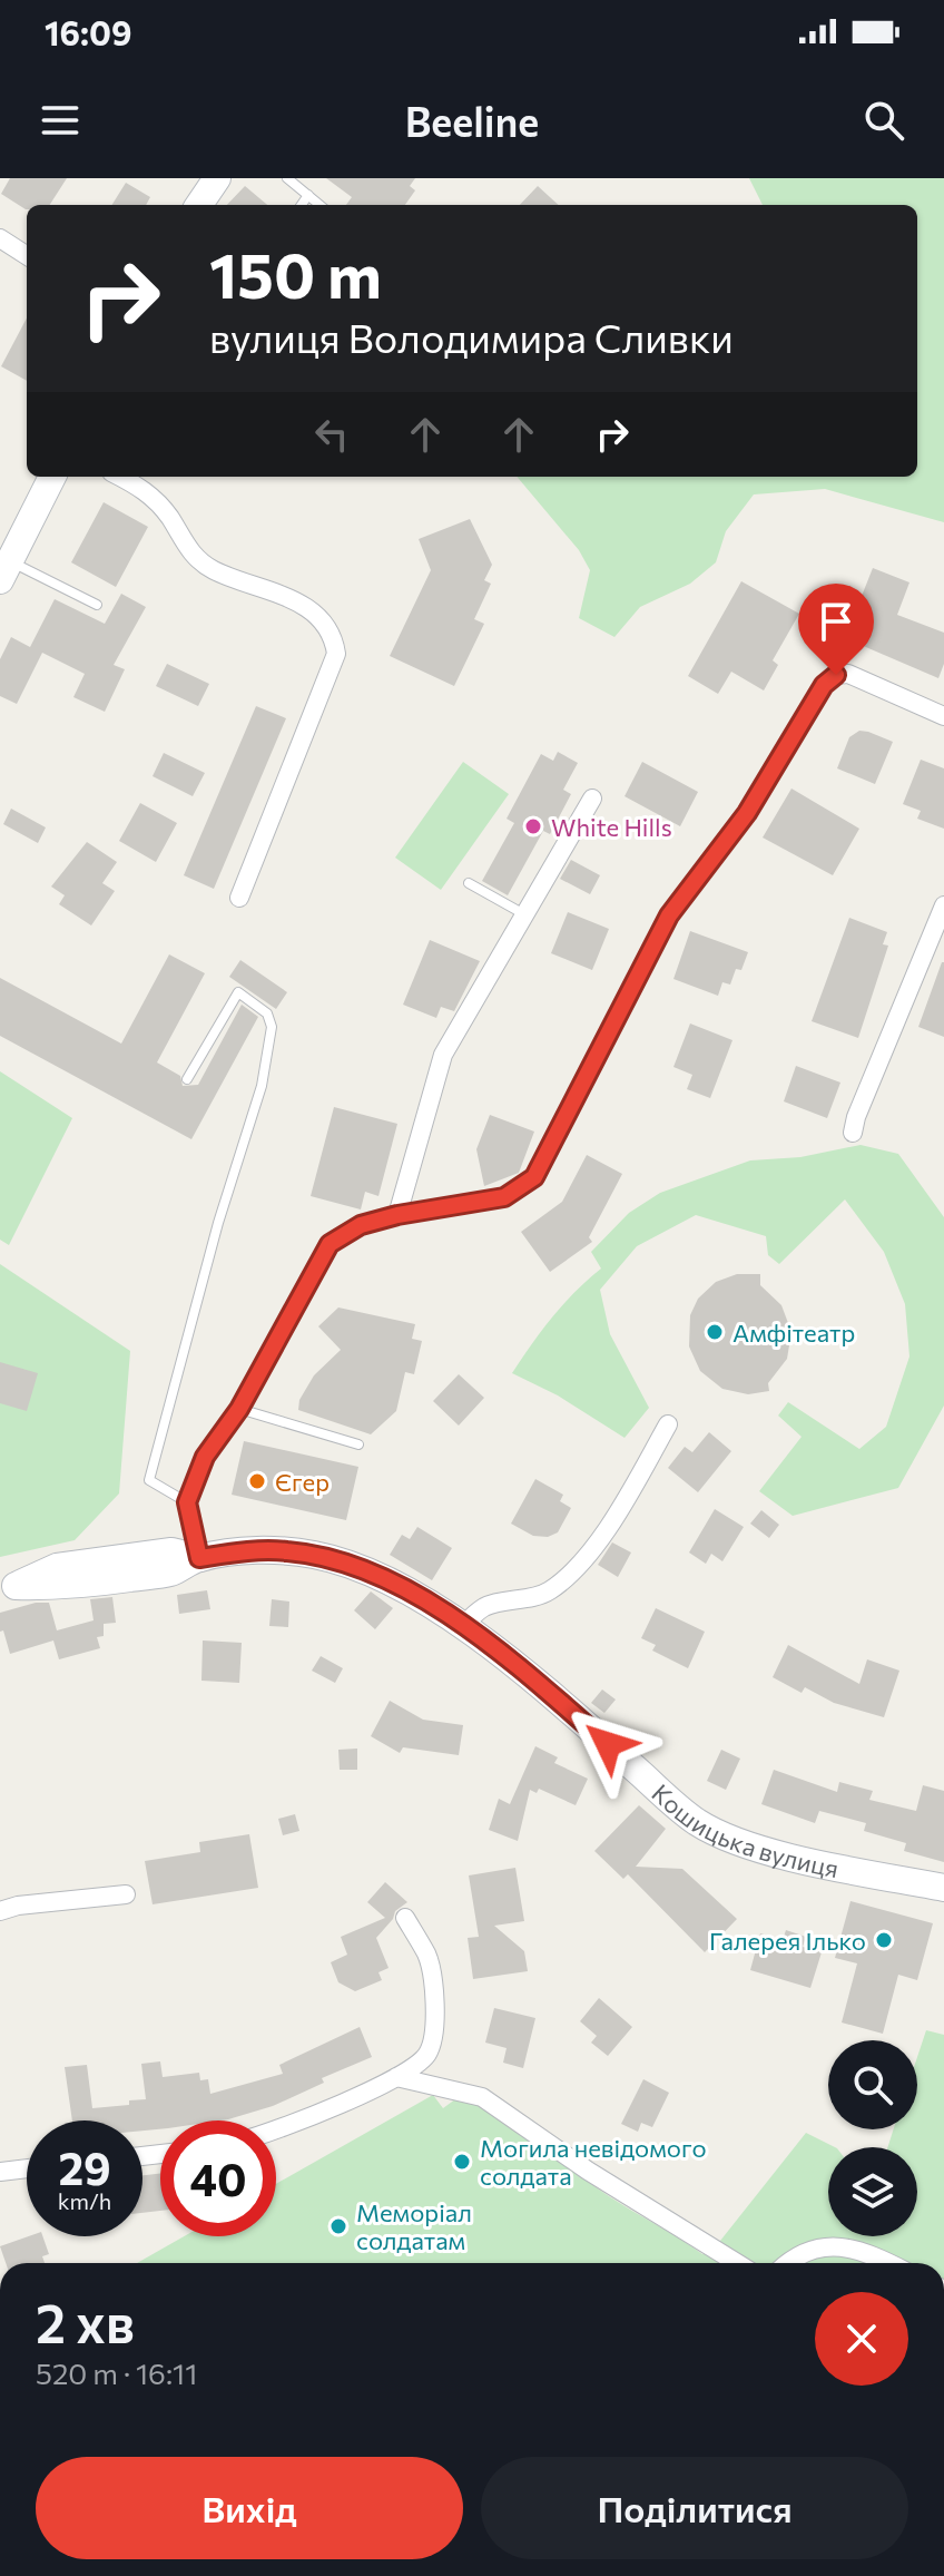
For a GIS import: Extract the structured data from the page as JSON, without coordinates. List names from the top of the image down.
{
  "streets": {
    "street": ["Кошицька вулиця"]
  },
  "places": [
    "White Hills",
    "Амфітеатр",
    "Єгер",
    "Галерея Ілько",
    "Могила невідомого солдата",
    "Меморіал солдатам"
  ],
  "page": {
    "status": "16:09",
    "header": "Beeline",
    "turn": ["150 m", "вулиця Володимира Сливки"],
    "speed": "29 km/h",
    "limit": "40",
    "heading": ["2 хв", "520 m · 16:11"],
    "buttons": ["Вихід", "Поділитися"]
  }
}
